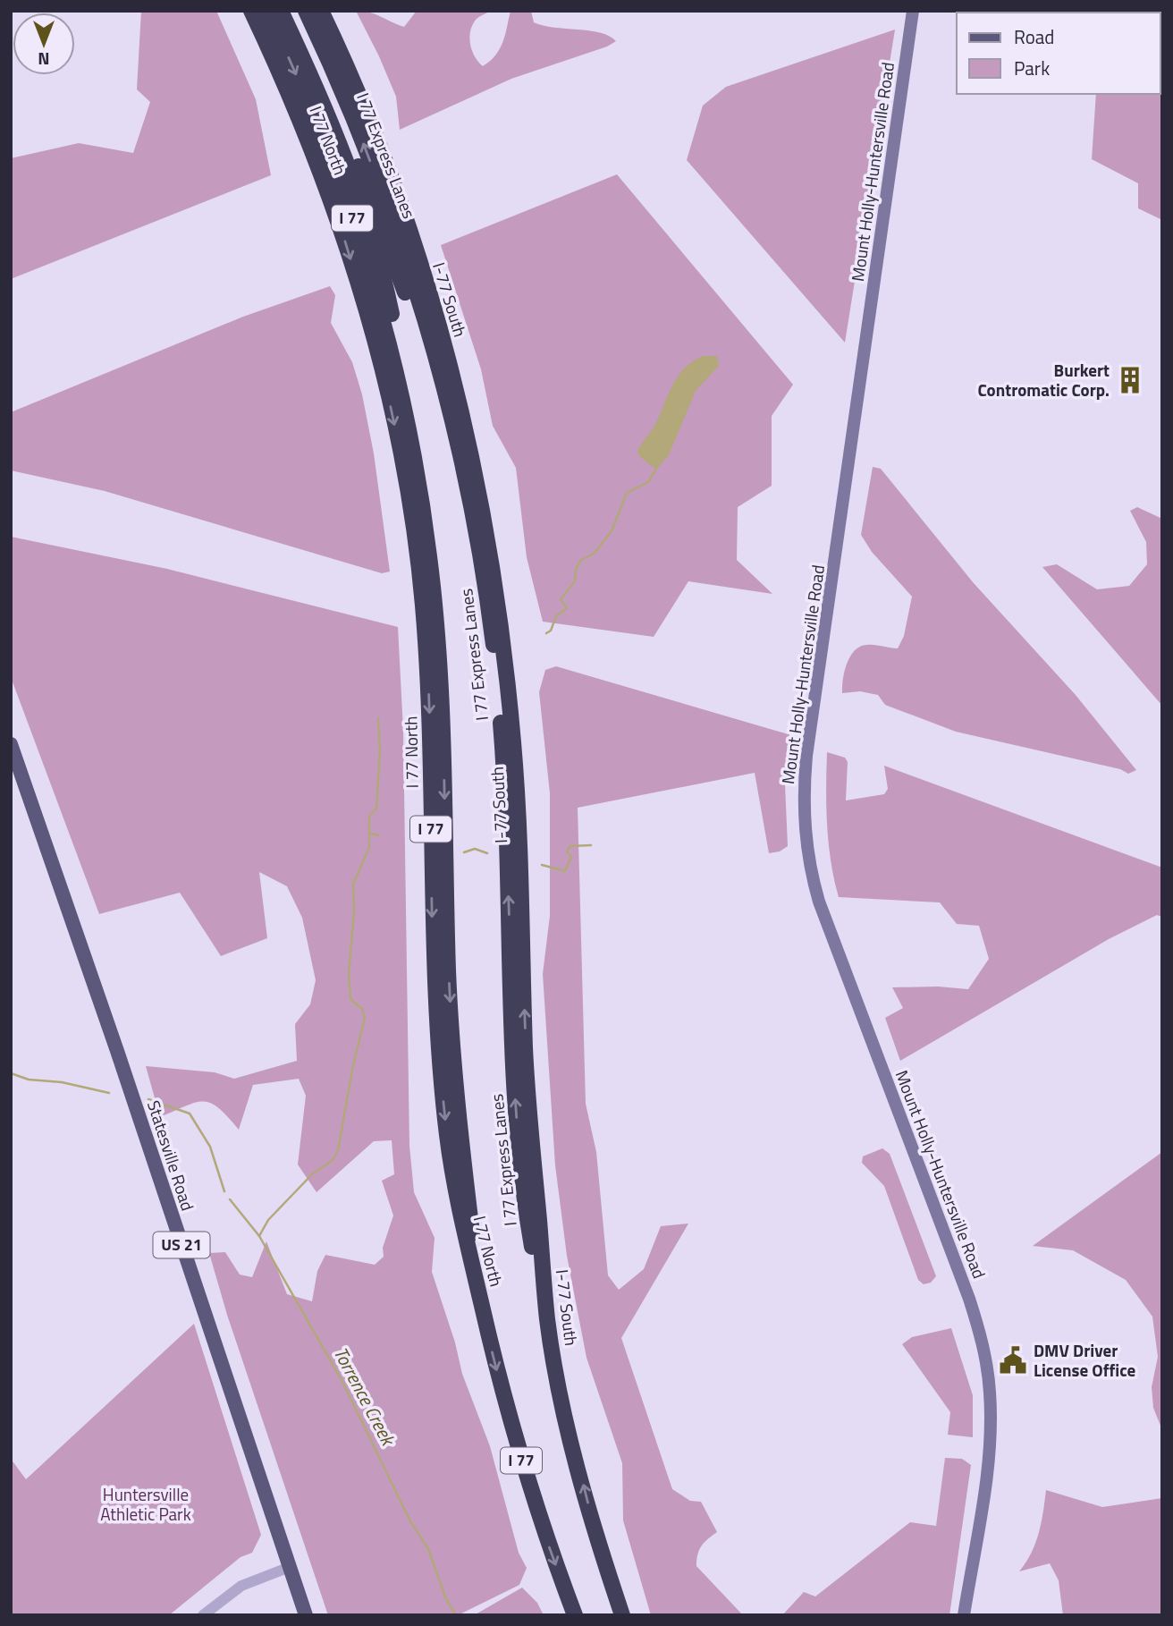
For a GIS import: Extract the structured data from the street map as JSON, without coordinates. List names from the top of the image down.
{
  "streets": {
    "highway": [
      "I 77 North",
      "I 77 Express Lanes",
      "I 77",
      "I-77 South"
    ],
    "main road": ["Mount Holly-Huntersville Road", "Statesville Road", "US 21"]
  },
  "crossings": [
    ["I 77 North", "I 77 Express Lanes"],
    ["I 77 Express Lanes", "I-77 South"]
  ],
  "water": ["Torrence Creek"],
  "parks": ["Huntersville Athletic Park"],
  "places": {
    "building": ["Burkert Contromatic Corp."],
    "public building": ["DMV Driver License Office"]
  },
  "legend": ["Road", "Park"],
  "north": "bottom"
}
